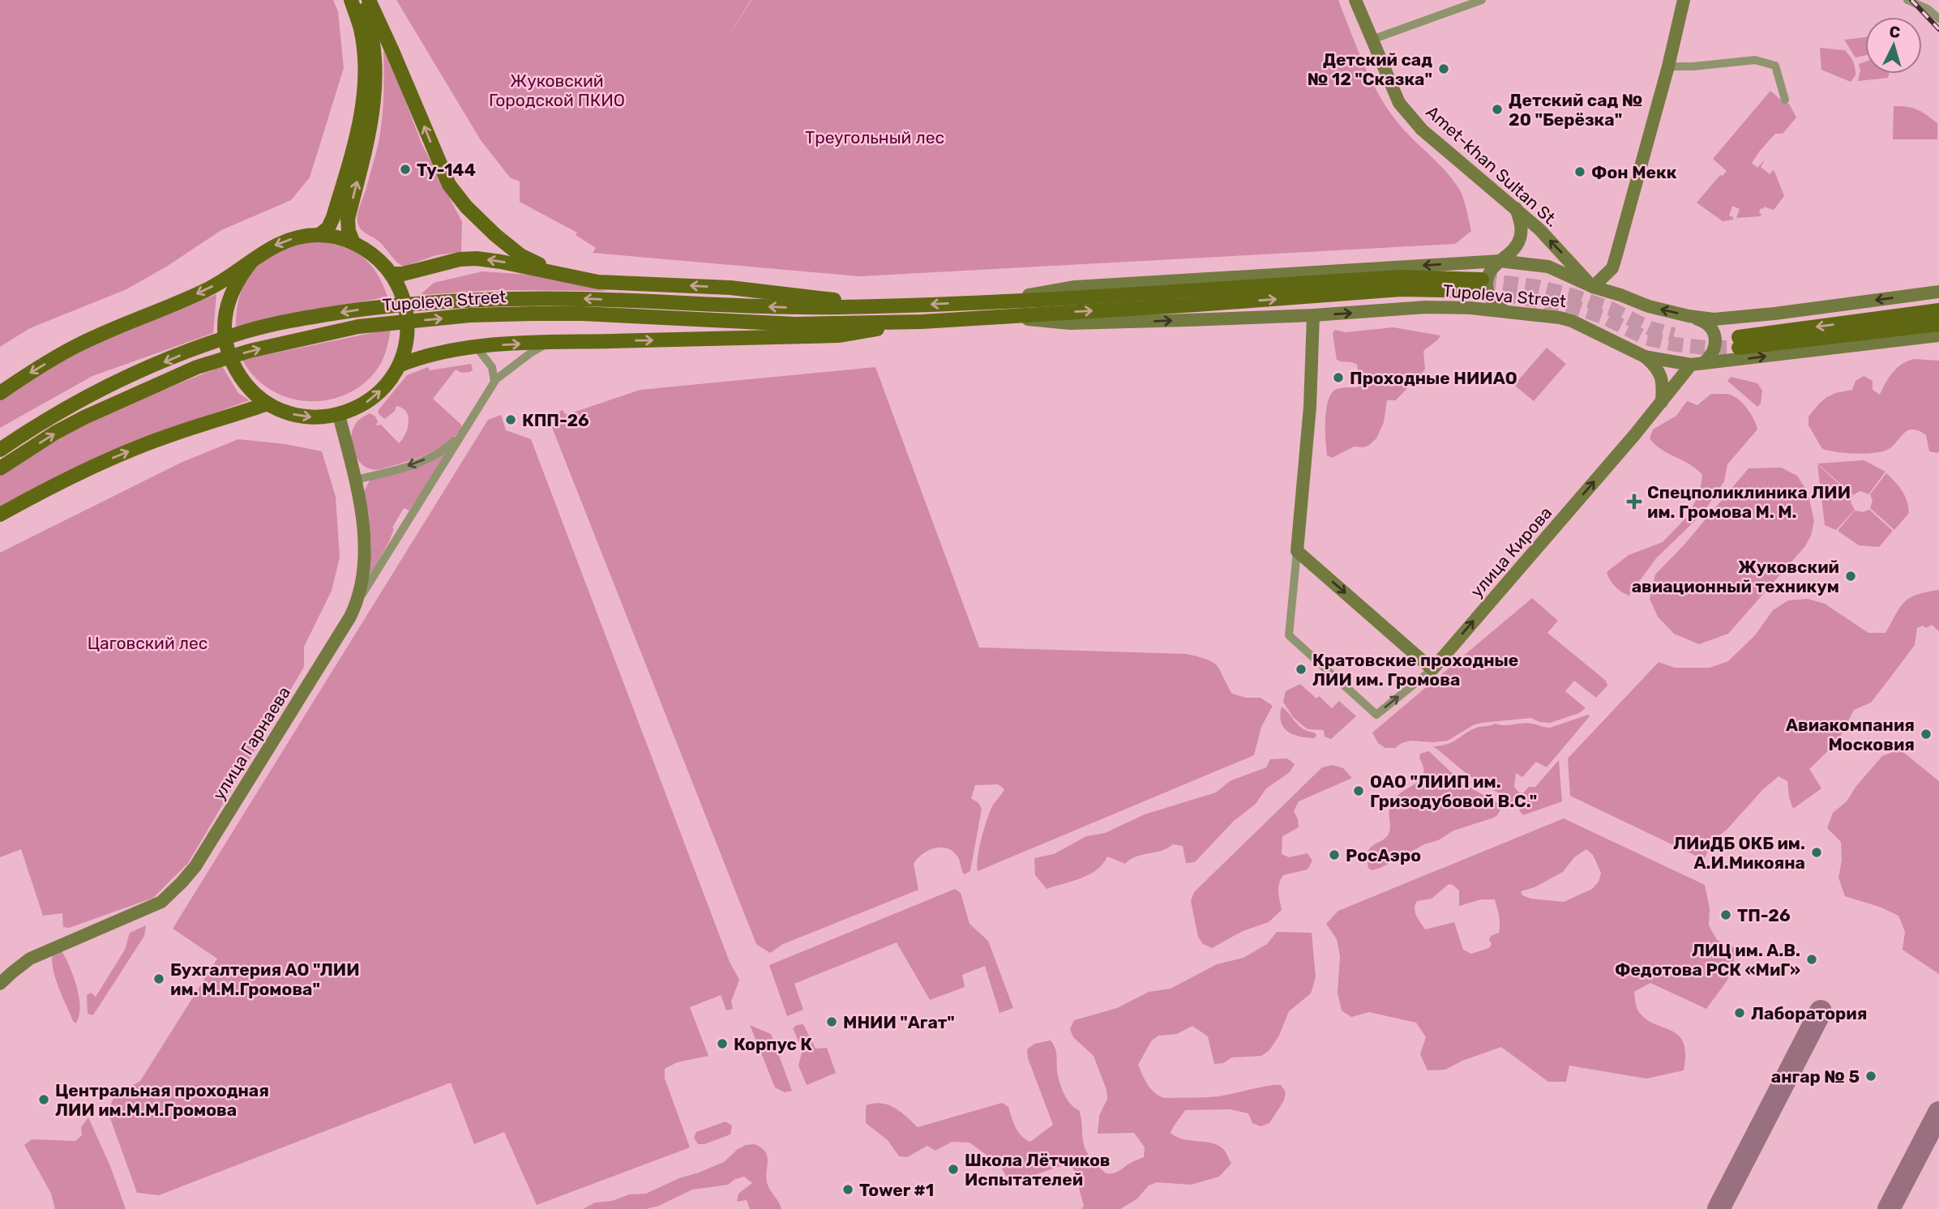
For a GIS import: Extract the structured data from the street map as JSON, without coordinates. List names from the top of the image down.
{
  "streets": {
    "main road": [
      "Amet-khan Sultan St.",
      "Tupoleva Street",
      "улица Кирова",
      "улица Гарнаева"
    ]
  },
  "crossings": [
    ["Amet-khan Sultan St.", "Tupoleva Street"],
    ["Tupoleva Street", "улица Кирова"],
    ["Tupoleva Street", "улица Гарнаева"]
  ],
  "parks": ["Жуковский Городской ПКИО", "Треугольный лес", "Цаговский лес"],
  "places": {
    "other": [
      "Детский сад № 12 \"Сказка\"",
      "Детский сад № 20 \"Берёзка\"",
      "Ty-144",
      "Фон Мекк",
      "Проходные НИИАО",
      "КПП-26",
      "Жуковский авиационный техникум",
      "Кратовские проходные ЛИИ им. Громова",
      "Авиакомпания Московия",
      "ОАО \"ЛИИП им. Гризодубовой В.С.\"",
      "ЛИиДБ ОКБ им. А.И.Микояна",
      "РосАэро",
      "ТП-26",
      "ЛИЦ им. А.В. Федотова РСК «МиГ»",
      "Бухгалтерия АО \"ЛИИ им. М.М.Громова\"",
      "Лаборатория",
      "МНИИ \"Агат\"",
      "Корпус К",
      "ангар № 5",
      "Центральная проходная ЛИИ им.М.М.Громова",
      "Школа Лётчиков Испытателей",
      "Tower #1"
    ],
    "health": ["Спецполиклиника ЛИИ им. Громова М. М."]
  },
  "north": "top"
}
